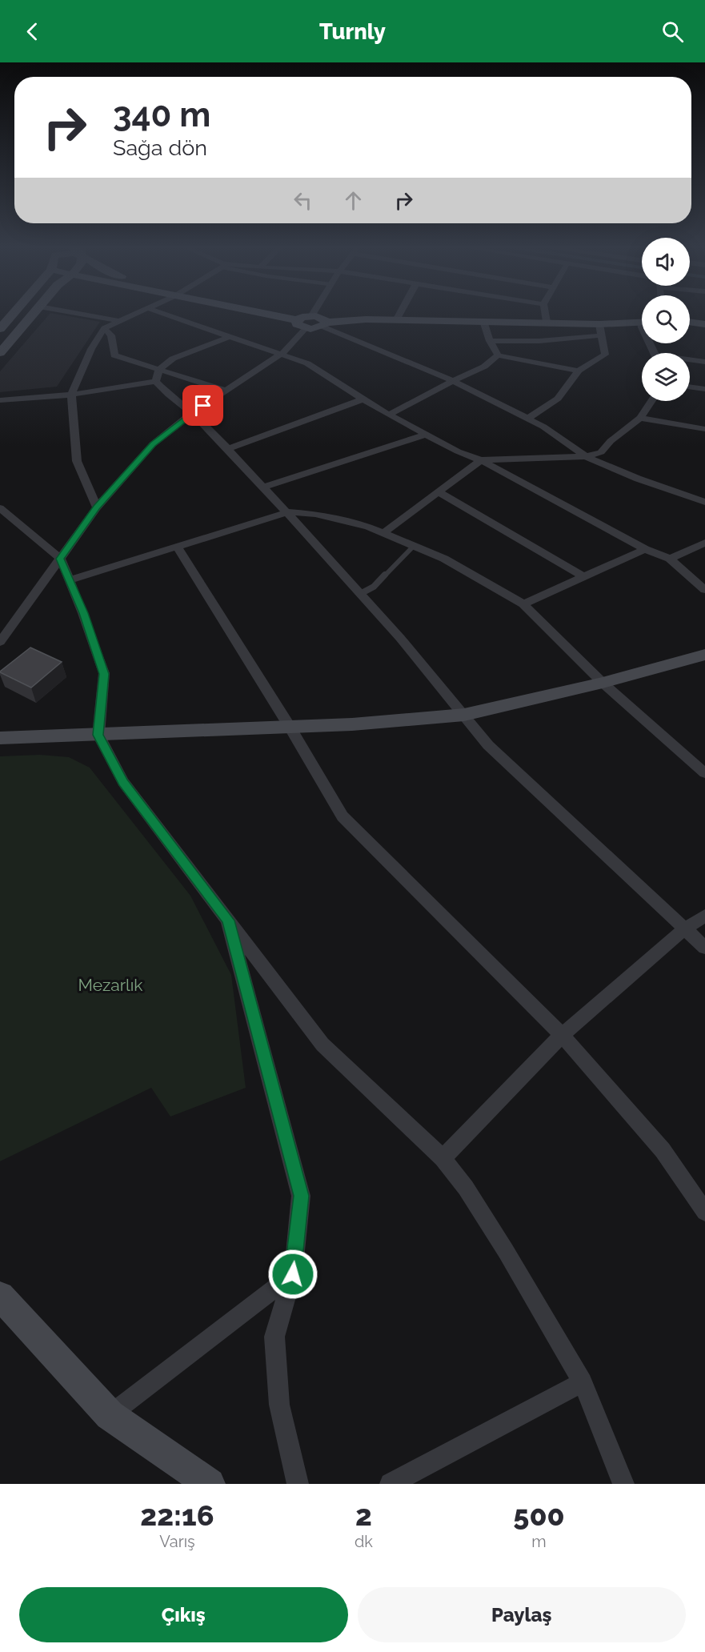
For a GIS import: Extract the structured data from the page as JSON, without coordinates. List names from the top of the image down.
{
  "parks": ["Mezarlık"],
  "page": {
    "header": "Turnly",
    "turn": ["340 m", "Sağa dön"],
    "eta": [
      "22:16",
      "Varış",
      "2",
      "dk",
      "500",
      "m"
    ],
    "buttons": ["Çıkış", "Paylaş"]
  }
}
